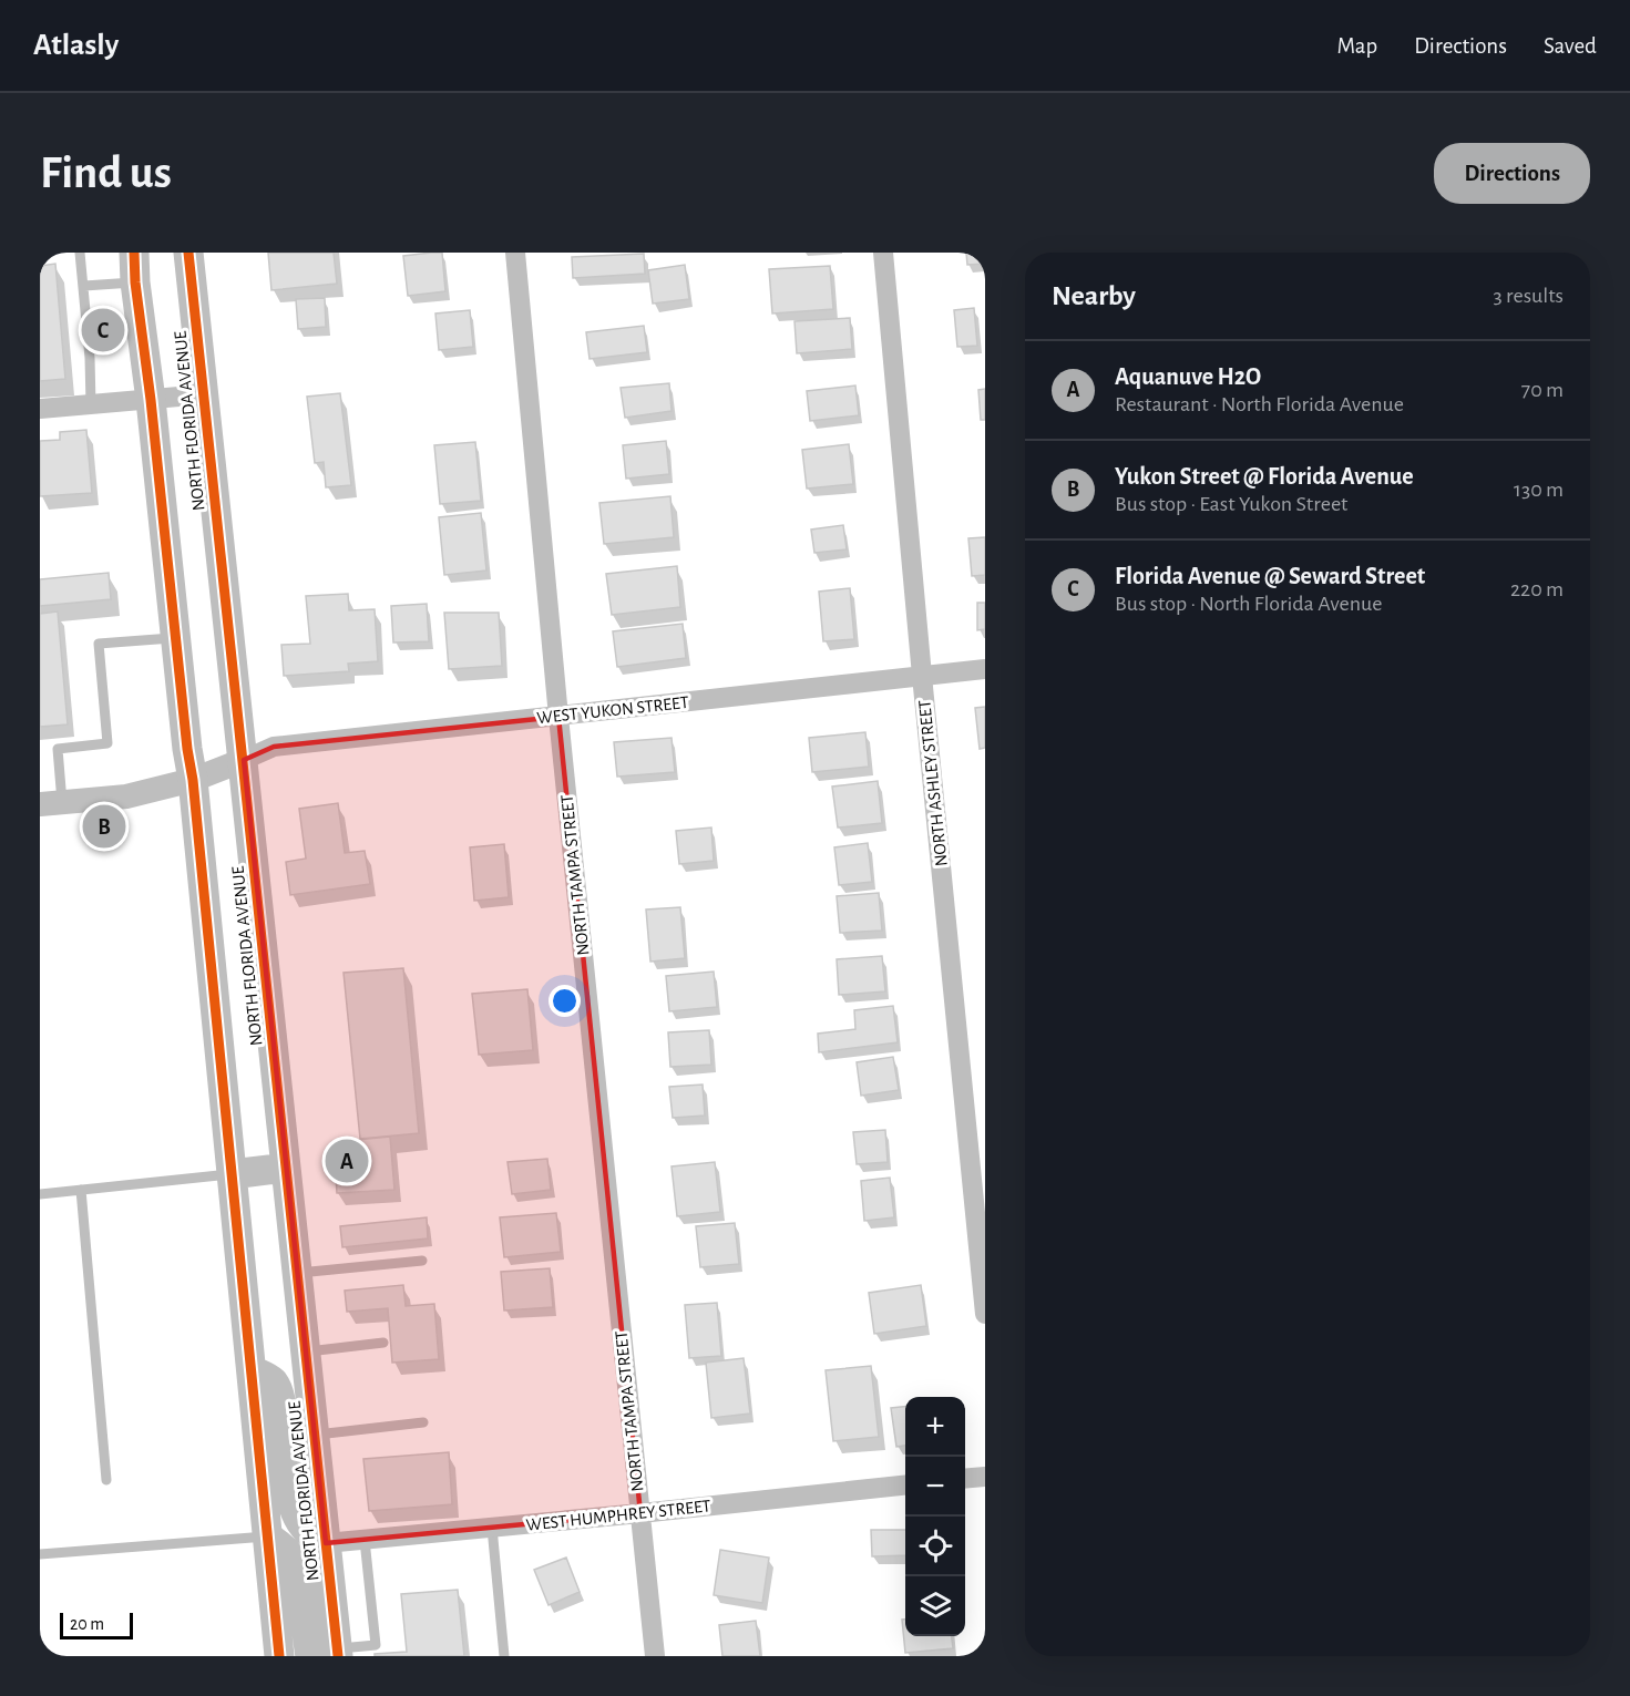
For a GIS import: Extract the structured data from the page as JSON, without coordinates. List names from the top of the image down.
{
  "streets": {
    "main road": ["NORTH FLORIDA AVENUE"],
    "street": [
      "WEST YUKON STREET",
      "NORTH ASHLEY STREET",
      "NORTH TAMPA STREET",
      "WEST HUMPHREY STREET"
    ]
  },
  "crossings": [
    ["NORTH FLORIDA AVENUE", "WEST YUKON STREET"],
    ["NORTH FLORIDA AVENUE", "WEST HUMPHREY STREET"],
    ["WEST YUKON STREET", "NORTH ASHLEY STREET"],
    ["WEST YUKON STREET", "NORTH TAMPA STREET"],
    ["NORTH TAMPA STREET", "WEST HUMPHREY STREET"]
  ],
  "scale_bar": "20 m",
  "page": {
    "header": "Atlasly",
    "nav": ["Map", "Directions", "Saved"],
    "buttons": "Directions",
    "title": "Find us",
    "heading": ["Nearby", "3 results"],
    "pins": ["C", "B", "A"],
    "list": [
      {
        "mark": "A",
        "name": "Aquanuve H2O",
        "note": "Restaurant · North Florida Avenue",
        "value": "70 m"
      },
      {
        "mark": "B",
        "name": "Yukon Street @ Florida Avenue",
        "note": "Bus stop · East Yukon Street",
        "value": "130 m"
      },
      {
        "mark": "C",
        "name": "Florida Avenue @ Seward Street",
        "note": "Bus stop · North Florida Avenue",
        "value": "220 m"
      }
    ],
    "map_buttons": ["+", "−"],
    "scale": "20 m"
  }
}
